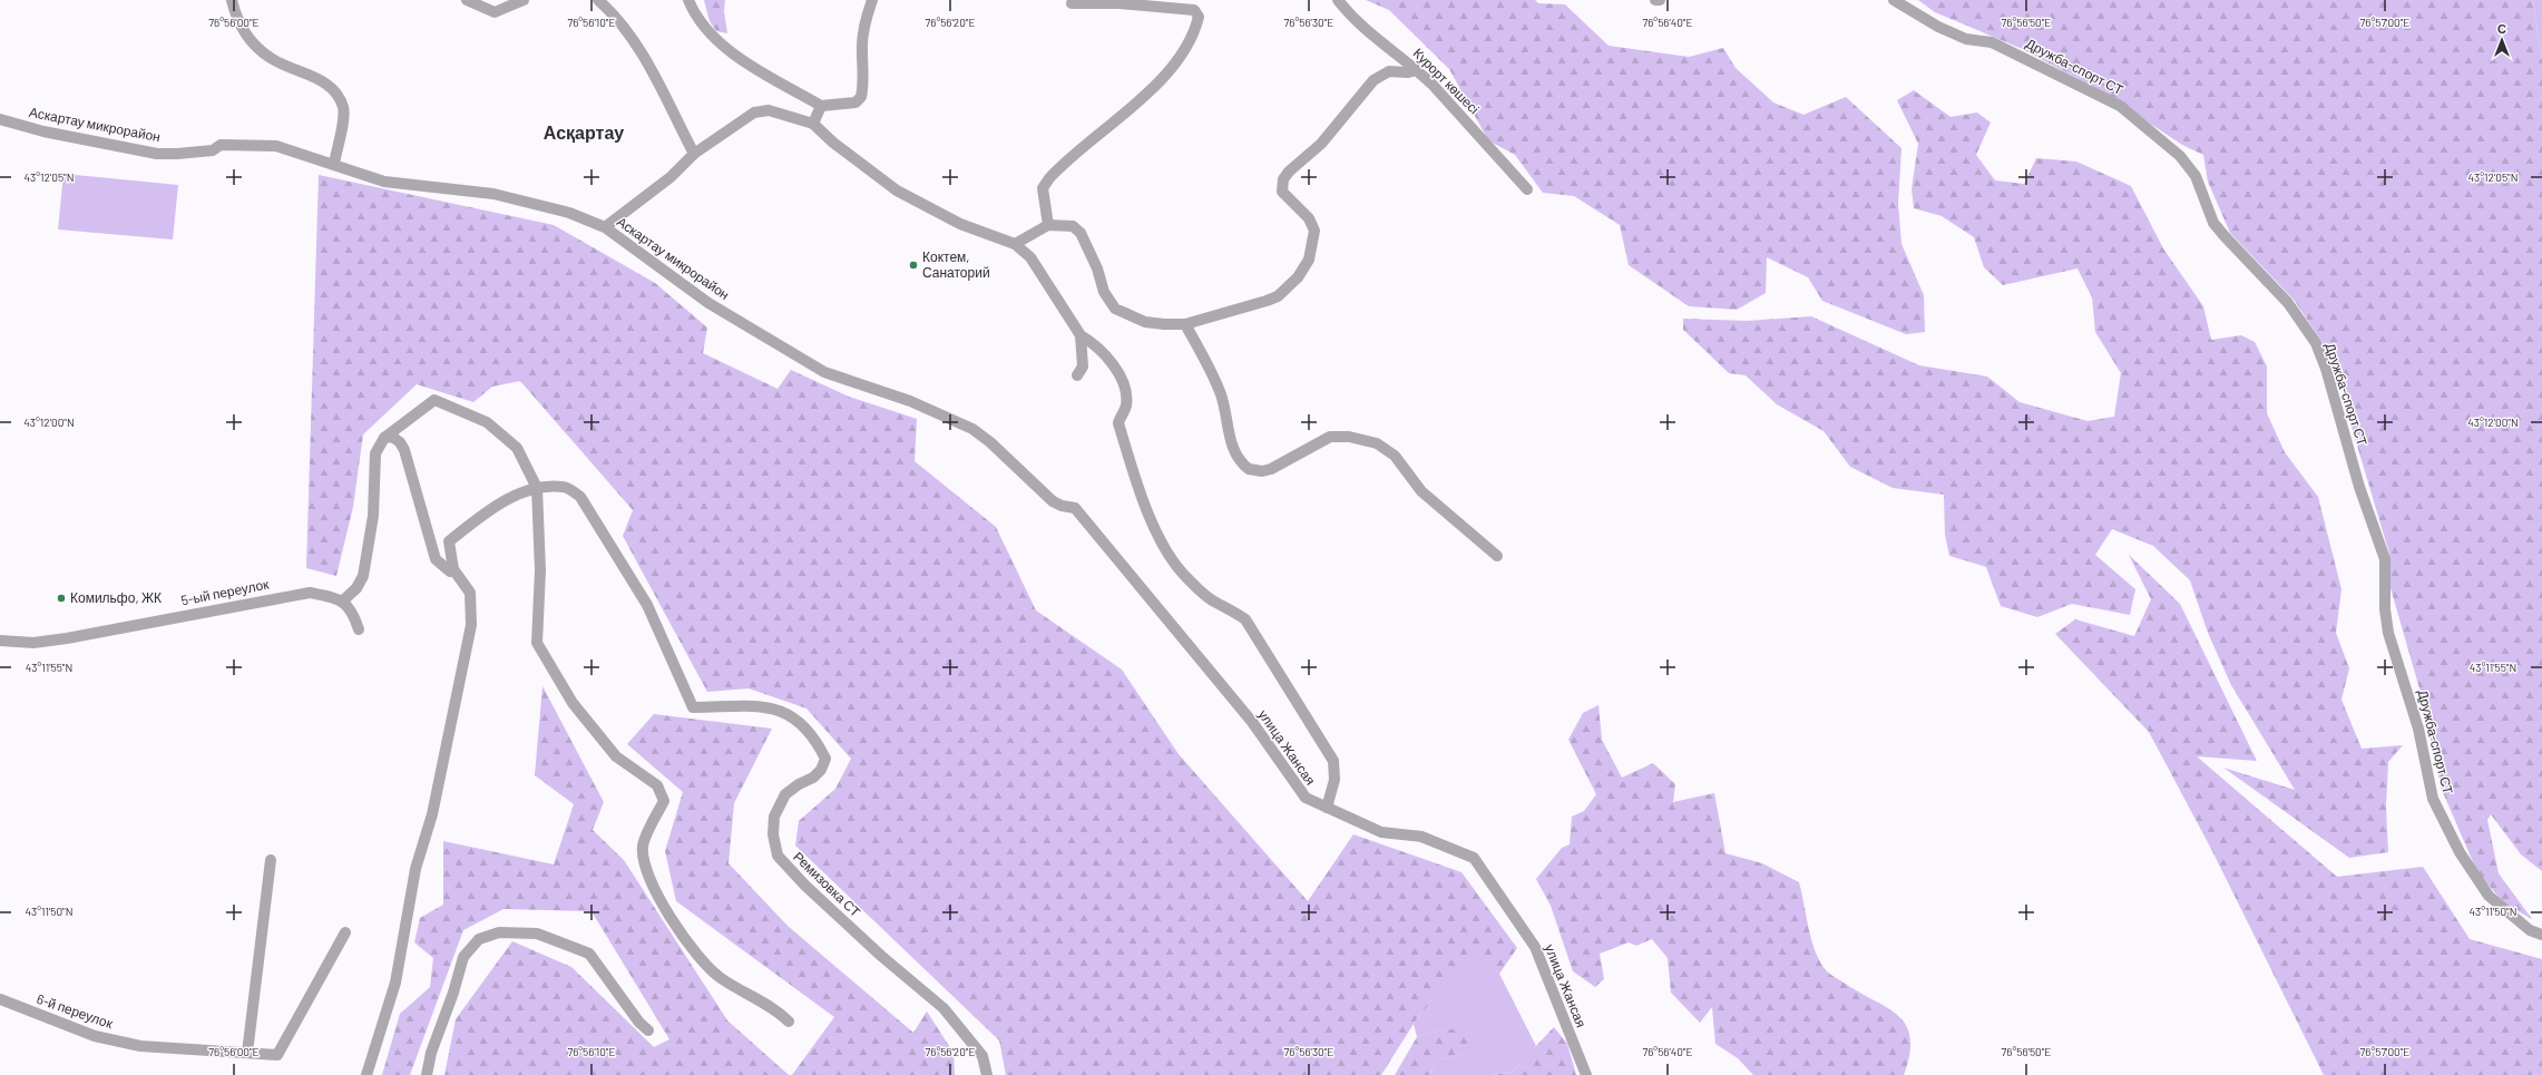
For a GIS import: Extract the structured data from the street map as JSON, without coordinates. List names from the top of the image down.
{
  "streets": {
    "street": [
      "Дружба-спорт СТ",
      "Курорт көшесі",
      "Аскартау микрорайон",
      "5-ый переулок",
      "улица Жансая",
      "Ремизовка СТ",
      "6-й переулок"
    ]
  },
  "crossings": [
    ["Аскартау микрорайон", "улица Жансая"]
  ],
  "districts": ["Асқартау"],
  "places": ["Коктем, Санаторий", "Комильфо, ЖК"],
  "north": "top",
  "coordinates": [
    "76°56'00\"E",
    "76°56'10\"E",
    "76°56'20\"E",
    "76°56'30\"E",
    "76°56'40\"E",
    "76°56'50\"E",
    "76°57'00\"E",
    "43°12'05\"N",
    "43°12'00\"N",
    "43°11'55\"N",
    "43°11'50\"N"
  ]
}
